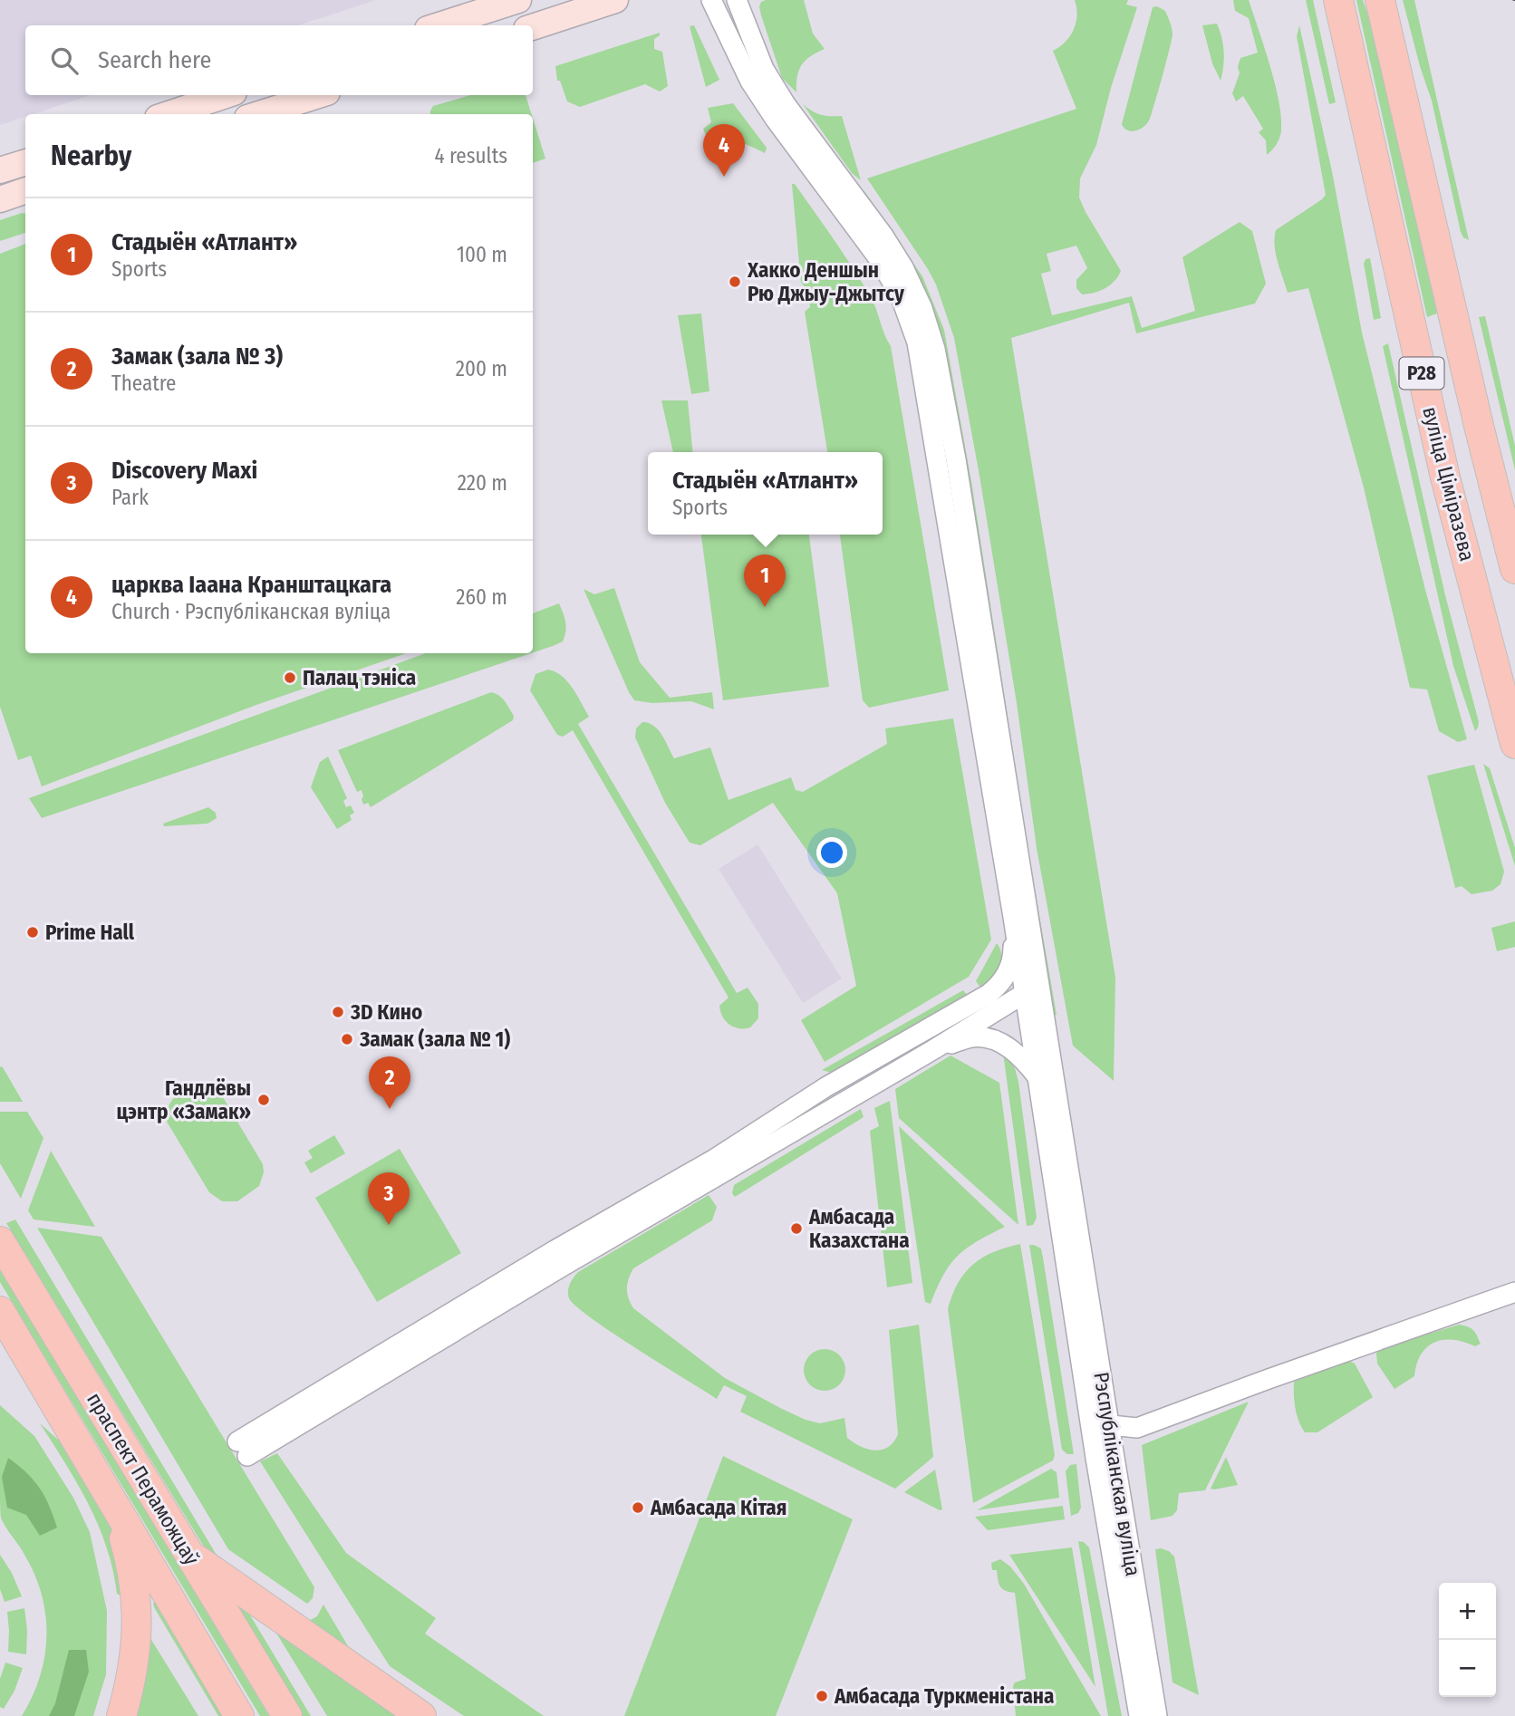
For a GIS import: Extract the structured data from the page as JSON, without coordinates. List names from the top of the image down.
{
  "streets": {
    "main road": ["Р28", "вуліца Ціміразева", "праспект Пераможцаў"],
    "street": ["Рэспубліканская вуліца"]
  },
  "places": [
    "Хакко Деншын Рю Джыу-Джытсу",
    "Палац тэніса",
    "Prime Hall",
    "3D Кино",
    "Замак (зала № 1)",
    "Гандлёвы цэнтр «Замак»",
    "Амбасада Казахстана",
    "Амбасада Кітая",
    "Амбасада Туркменістана"
  ],
  "page": {
    "search": "Search here",
    "heading": ["Nearby", "4 results"],
    "pins": [
      "4",
      "1",
      "2",
      "3"
    ],
    "list": [
      {
        "mark": "1",
        "name": "Стадыён «Атлант»",
        "note": "Sports",
        "value": "100 m"
      },
      {
        "mark": "2",
        "name": "Замак (зала № 3)",
        "note": "Theatre",
        "value": "200 m"
      },
      {
        "mark": "3",
        "name": "Discovery Maxi",
        "note": "Park",
        "value": "220 m"
      },
      {
        "mark": "4",
        "name": "царква Іаана Кранштацкага",
        "note": "Church · Рэспубліканская вуліца",
        "value": "260 m"
      }
    ],
    "popup": ["Стадыён «Атлант»", "Sports"],
    "map_buttons": ["+", "−"]
  }
}
